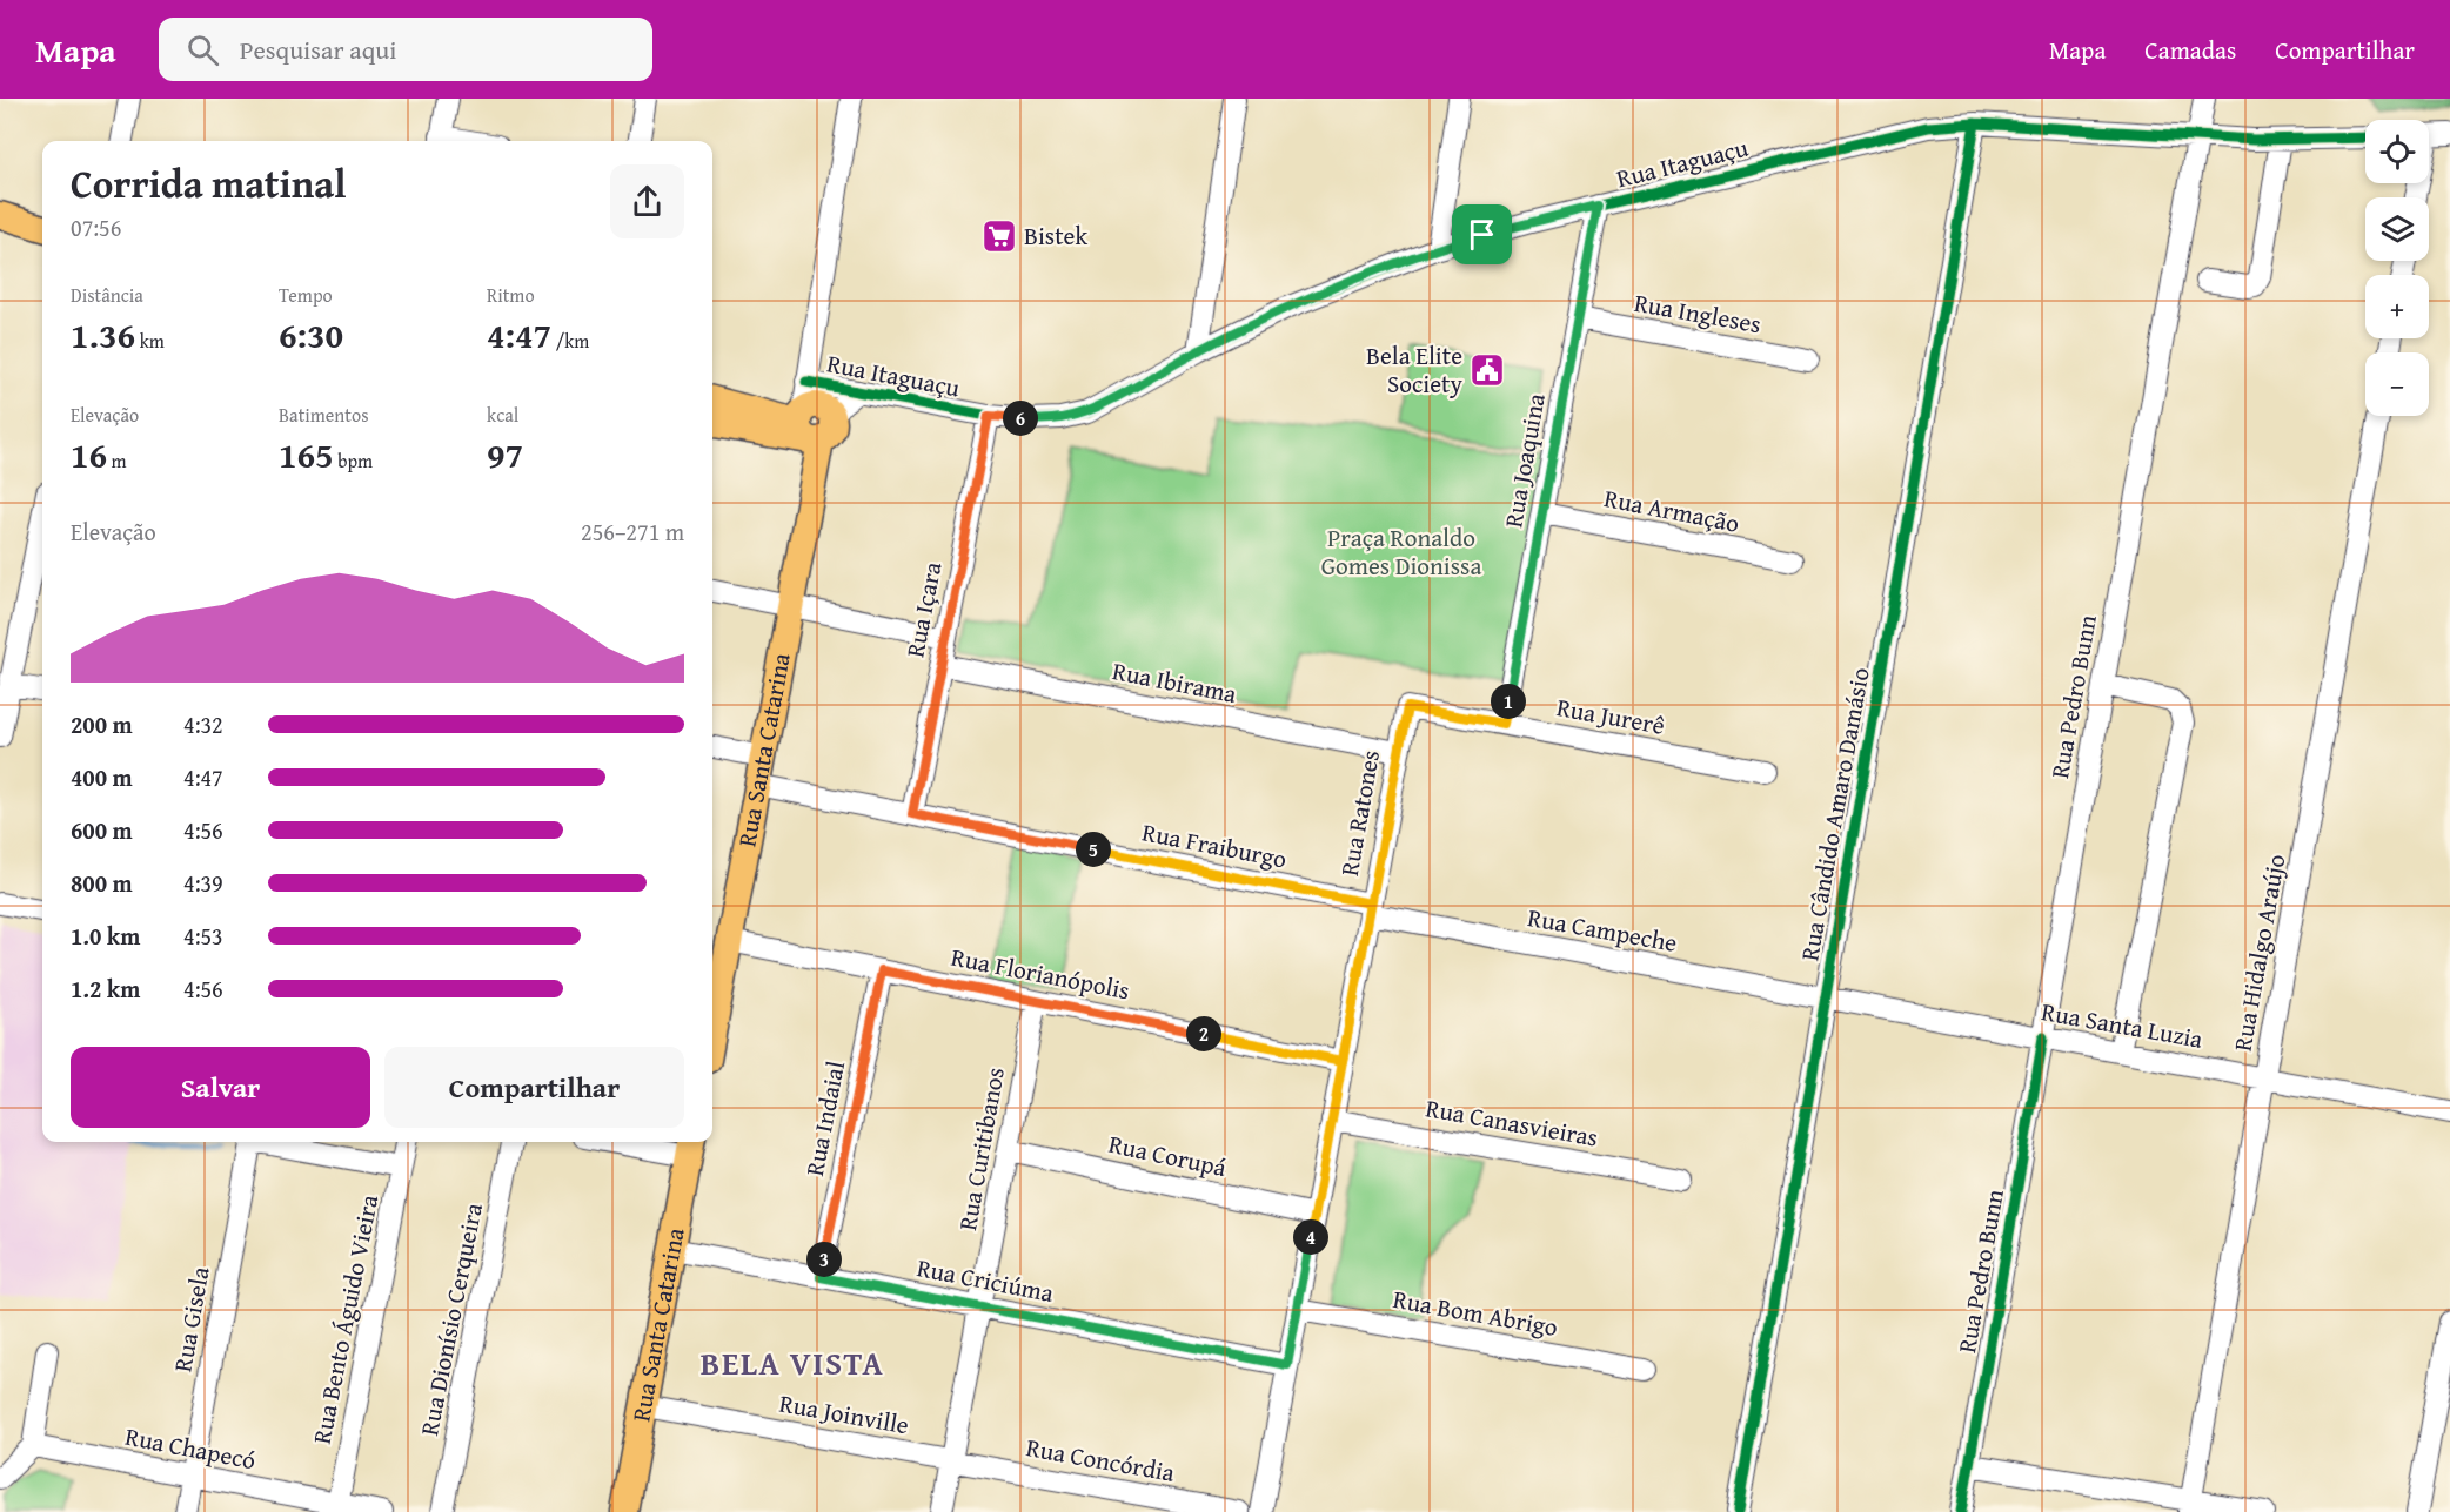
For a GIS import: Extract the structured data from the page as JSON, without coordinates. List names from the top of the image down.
{
  "streets": {
    "main road": ["Rua Santa Catarina"],
    "street": [
      "Rua Itaguaçu",
      "Rua Ingleses",
      "Rua Joaquina",
      "Rua Armação",
      "Rua Içara",
      "Rua Ibirama",
      "Rua Pedro Bunn",
      "Rua Jurerê",
      "Rua Ratones",
      "Rua Cândido Amaro Damásio",
      "Rua Fraiburgo",
      "Rua Campeche",
      "Rua Hidalgo Araújo",
      "Rua Florianópolis",
      "Rua Santa Luzia",
      "Rua Indaial",
      "Rua Canasvieiras",
      "Rua Curitibanos",
      "Rua Corupá",
      "Rua Criciúma",
      "Rua Bom Abrigo",
      "Rua Gisela",
      "Rua Bento Águido Vieira",
      "Rua Dionísio Cerqueira",
      "Rua Joinville",
      "Rua Chapecó",
      "Rua Concórdia"
    ]
  },
  "crossings": [
    ["Rua Itaguaçu", "Rua Joaquina"],
    ["Rua Itaguaçu", "Rua Içara"],
    ["Rua Itaguaçu", "Rua Pedro Bunn"],
    ["Rua Itaguaçu", "Rua Santa Catarina"],
    ["Rua Itaguaçu", "Rua Cândido Amaro Damásio"],
    ["Rua Ingleses", "Rua Joaquina"],
    ["Rua Joaquina", "Rua Armação"],
    ["Rua Joaquina", "Rua Jurerê"],
    ["Rua Içara", "Rua Ibirama"],
    ["Rua Içara", "Rua Fraiburgo"],
    ["Rua Ibirama", "Rua Ratones"],
    ["Rua Pedro Bunn", "Rua Santa Luzia"],
    ["Rua Jurerê", "Rua Ratones"],
    ["Rua Santa Catarina", "Rua Fraiburgo"],
    ["Rua Santa Catarina", "Rua Florianópolis"],
    ["Rua Santa Catarina", "Rua Criciúma"],
    ["Rua Santa Catarina", "Rua Joinville"],
    ["Rua Ratones", "Rua Fraiburgo"],
    ["Rua Ratones", "Rua Campeche"],
    ["Rua Ratones", "Rua Florianópolis"],
    ["Rua Ratones", "Rua Canasvieiras"],
    ["Rua Ratones", "Rua Corupá"],
    ["Rua Ratones", "Rua Criciúma"],
    ["Rua Ratones", "Rua Bom Abrigo"],
    ["Rua Cândido Amaro Damásio", "Rua Campeche"],
    ["Rua Cândido Amaro Damásio", "Rua Santa Luzia"],
    ["Rua Fraiburgo", "Rua Campeche"],
    ["Rua Campeche", "Rua Santa Luzia"],
    ["Rua Hidalgo Araújo", "Rua Santa Luzia"],
    ["Rua Florianópolis", "Rua Indaial"],
    ["Rua Florianópolis", "Rua Curitibanos"],
    ["Rua Indaial", "Rua Criciúma"],
    ["Rua Curitibanos", "Rua Corupá"],
    ["Rua Curitibanos", "Rua Criciúma"],
    ["Rua Curitibanos", "Rua Joinville"],
    ["Rua Curitibanos", "Rua Concórdia"],
    ["Rua Gisela", "Rua Chapecó"],
    ["Rua Bento Águido Vieira", "Rua Chapecó"],
    ["Rua Joinville", "Rua Concórdia"]
  ],
  "districts": ["BELA VISTA"],
  "parks": ["Praça Ronaldo Gomes Dionissa"],
  "places": {
    "supermarket": ["Bistek"],
    "public building": ["Bela Elite Society"]
  },
  "page": {
    "header": "Mapa",
    "search": "Pesquisar aqui",
    "nav": ["Mapa", "Camadas", "Compartilhar"],
    "map_buttons": ["+", "−"],
    "heading": ["Corrida matinal", "07:56"],
    "stats": [
      ["Distância", "1.36 km"],
      ["Tempo", "6:30"],
      ["Ritmo", "4:47 /km"],
      ["Elevação", "16 m"],
      ["Batimentos", "165 bpm"],
      ["kcal", "97"]
    ],
    "pins": [
      "6",
      "1",
      "5",
      "2",
      "4",
      "3"
    ],
    "chart": ["Elevação", "256–271 m"],
    "list": [
      {
        "name": "200 m",
        "note": "4:32"
      },
      {
        "name": "400 m",
        "note": "4:47"
      },
      {
        "name": "600 m",
        "note": "4:56"
      },
      {
        "name": "800 m",
        "note": "4:39"
      },
      {
        "name": "1.0 km",
        "note": "4:53"
      },
      {
        "name": "1.2 km",
        "note": "4:56"
      }
    ],
    "buttons": ["Salvar", "Compartilhar"]
  }
}
